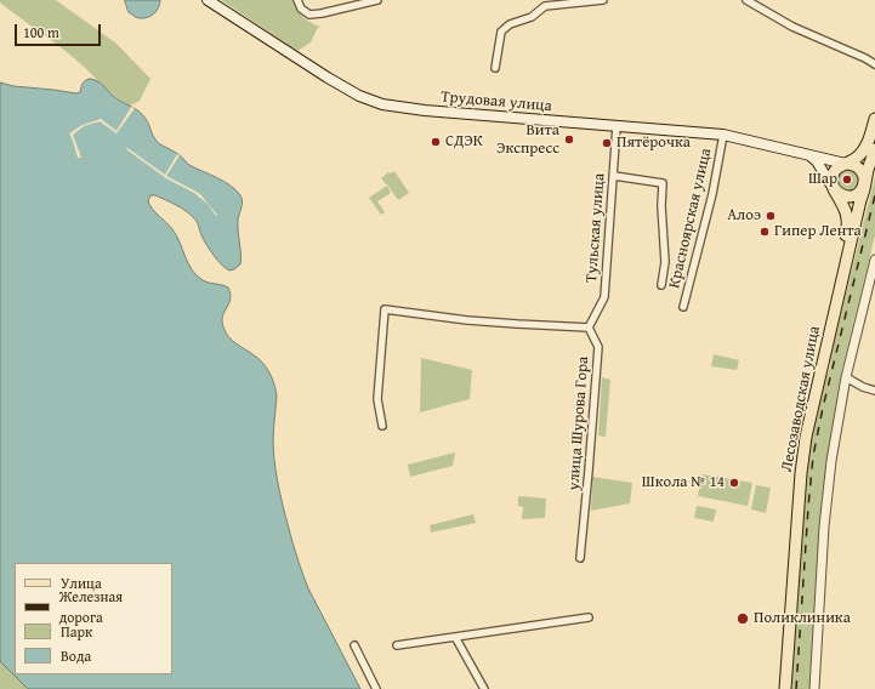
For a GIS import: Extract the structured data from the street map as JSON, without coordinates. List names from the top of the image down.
{
  "streets": {
    "main road": ["Трудовая улица", "Лесозаводская улица"],
    "street": ["Красноярская улица", "Тульская улица", "улица Шурова Гора"]
  },
  "crossings": [
    ["Трудовая улица", "Красноярская улица"],
    ["Трудовая улица", "Тульская улица"],
    ["Трудовая улица", "Лесозаводская улица"],
    ["Тульская улица", "улица Шурова Гора"]
  ],
  "places": [
    "Вита Экспресс",
    "СДЭК",
    "Пятёрочка",
    "Шар",
    "Алоэ",
    "Гипер Лента",
    "Школа № 14",
    "Поликлиника"
  ],
  "legend": [
    "Улица",
    "Железная дорога",
    "Парк",
    "Вода"
  ],
  "scale_bar": "100 m"
}
